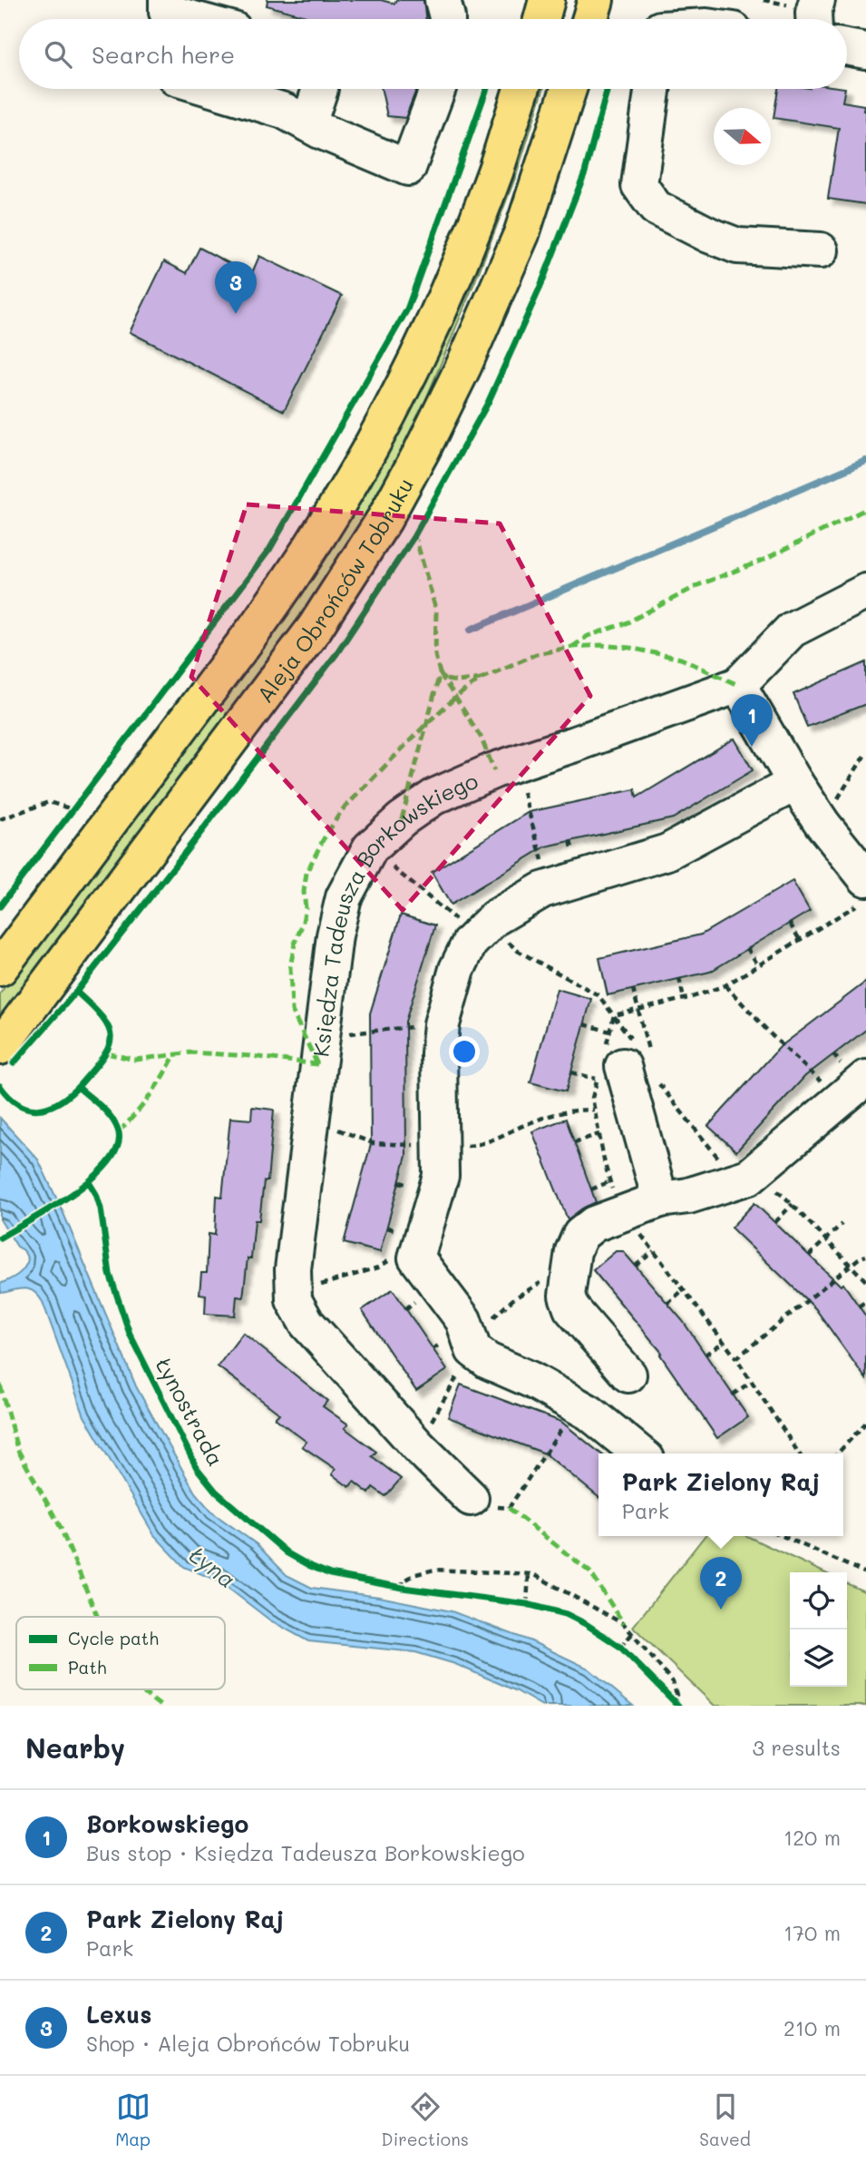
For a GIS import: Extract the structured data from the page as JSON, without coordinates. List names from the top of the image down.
{
  "streets": {
    "main road": ["Aleja Obrońców Tobruku"],
    "street": ["Księdza Tadeusza Borkowskiego"],
    "cycle path": ["Łynostrada"]
  },
  "water": ["Łyna"],
  "legend": ["Cycle path", "Path"],
  "north": "right",
  "page": {
    "search": "Search here",
    "pins": ["3", "1", "2"],
    "popup": ["Park Zielony Raj", "Park"],
    "heading": ["Nearby", "3 results"],
    "list": [
      {
        "mark": "1",
        "name": "Borkowskiego",
        "note": "Bus stop · Księdza Tadeusza Borkowskiego",
        "value": "120 m"
      },
      {
        "mark": "2",
        "name": "Park Zielony Raj",
        "note": "Park",
        "value": "170 m"
      },
      {
        "mark": "3",
        "name": "Lexus",
        "note": "Shop · Aleja Obrońców Tobruku",
        "value": "210 m"
      }
    ],
    "nav": ["Map", "Directions", "Saved"]
  }
}
